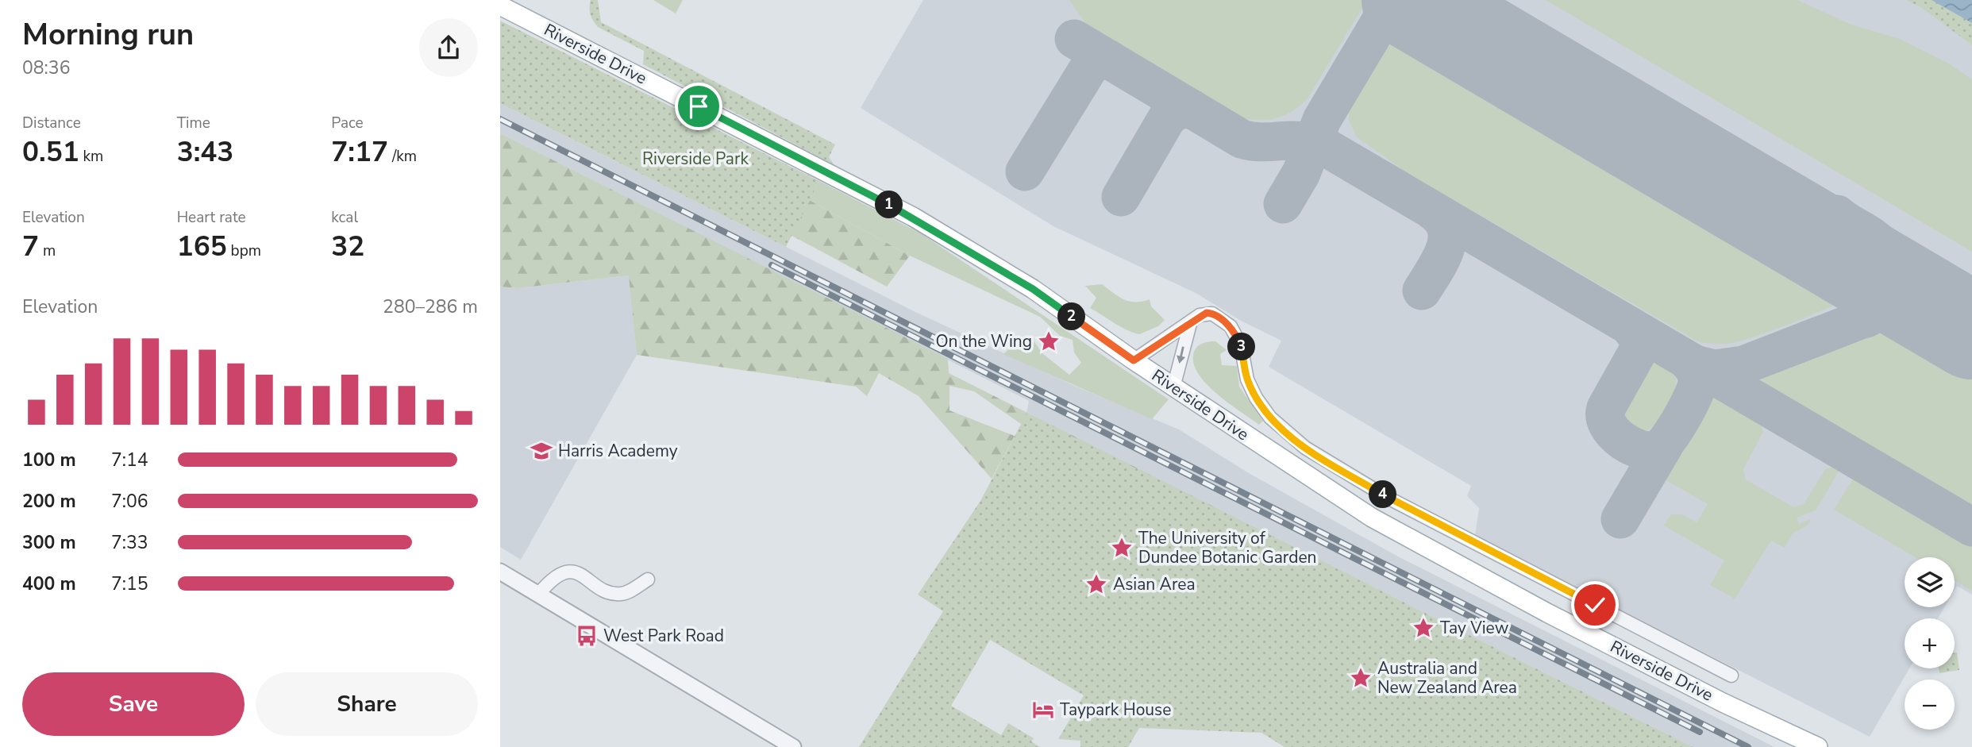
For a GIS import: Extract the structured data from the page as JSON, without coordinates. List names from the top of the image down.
{
  "streets": {
    "main road": ["Riverside Drive"]
  },
  "parks": ["Riverside Park"],
  "places": {
    "place": [
      "On the Wing",
      "The University of Dundee Botanic Garden",
      "Asian Area",
      "Tay View",
      "Australia and New Zealand Area"
    ],
    "school or university": ["Harris Academy"],
    "bus stop": ["West Park Road"],
    "hotel": ["Taypark House"]
  },
  "page": {
    "heading": ["Morning run", "08:36"],
    "stats": [
      ["Distance", "0.51 km"],
      ["Time", "3:43"],
      ["Pace", "7:17 /km"],
      ["Elevation", "7 m"],
      ["Heart rate", "165 bpm"],
      ["kcal", "32"]
    ],
    "pins": [
      "1",
      "2",
      "3",
      "4"
    ],
    "chart": ["Elevation", "280–286 m"],
    "list": [
      {
        "name": "100 m",
        "note": "7:14"
      },
      {
        "name": "200 m",
        "note": "7:06"
      },
      {
        "name": "300 m",
        "note": "7:33"
      },
      {
        "name": "400 m",
        "note": "7:15"
      }
    ],
    "map_buttons": ["+", "−"],
    "buttons": ["Save", "Share"]
  }
}
